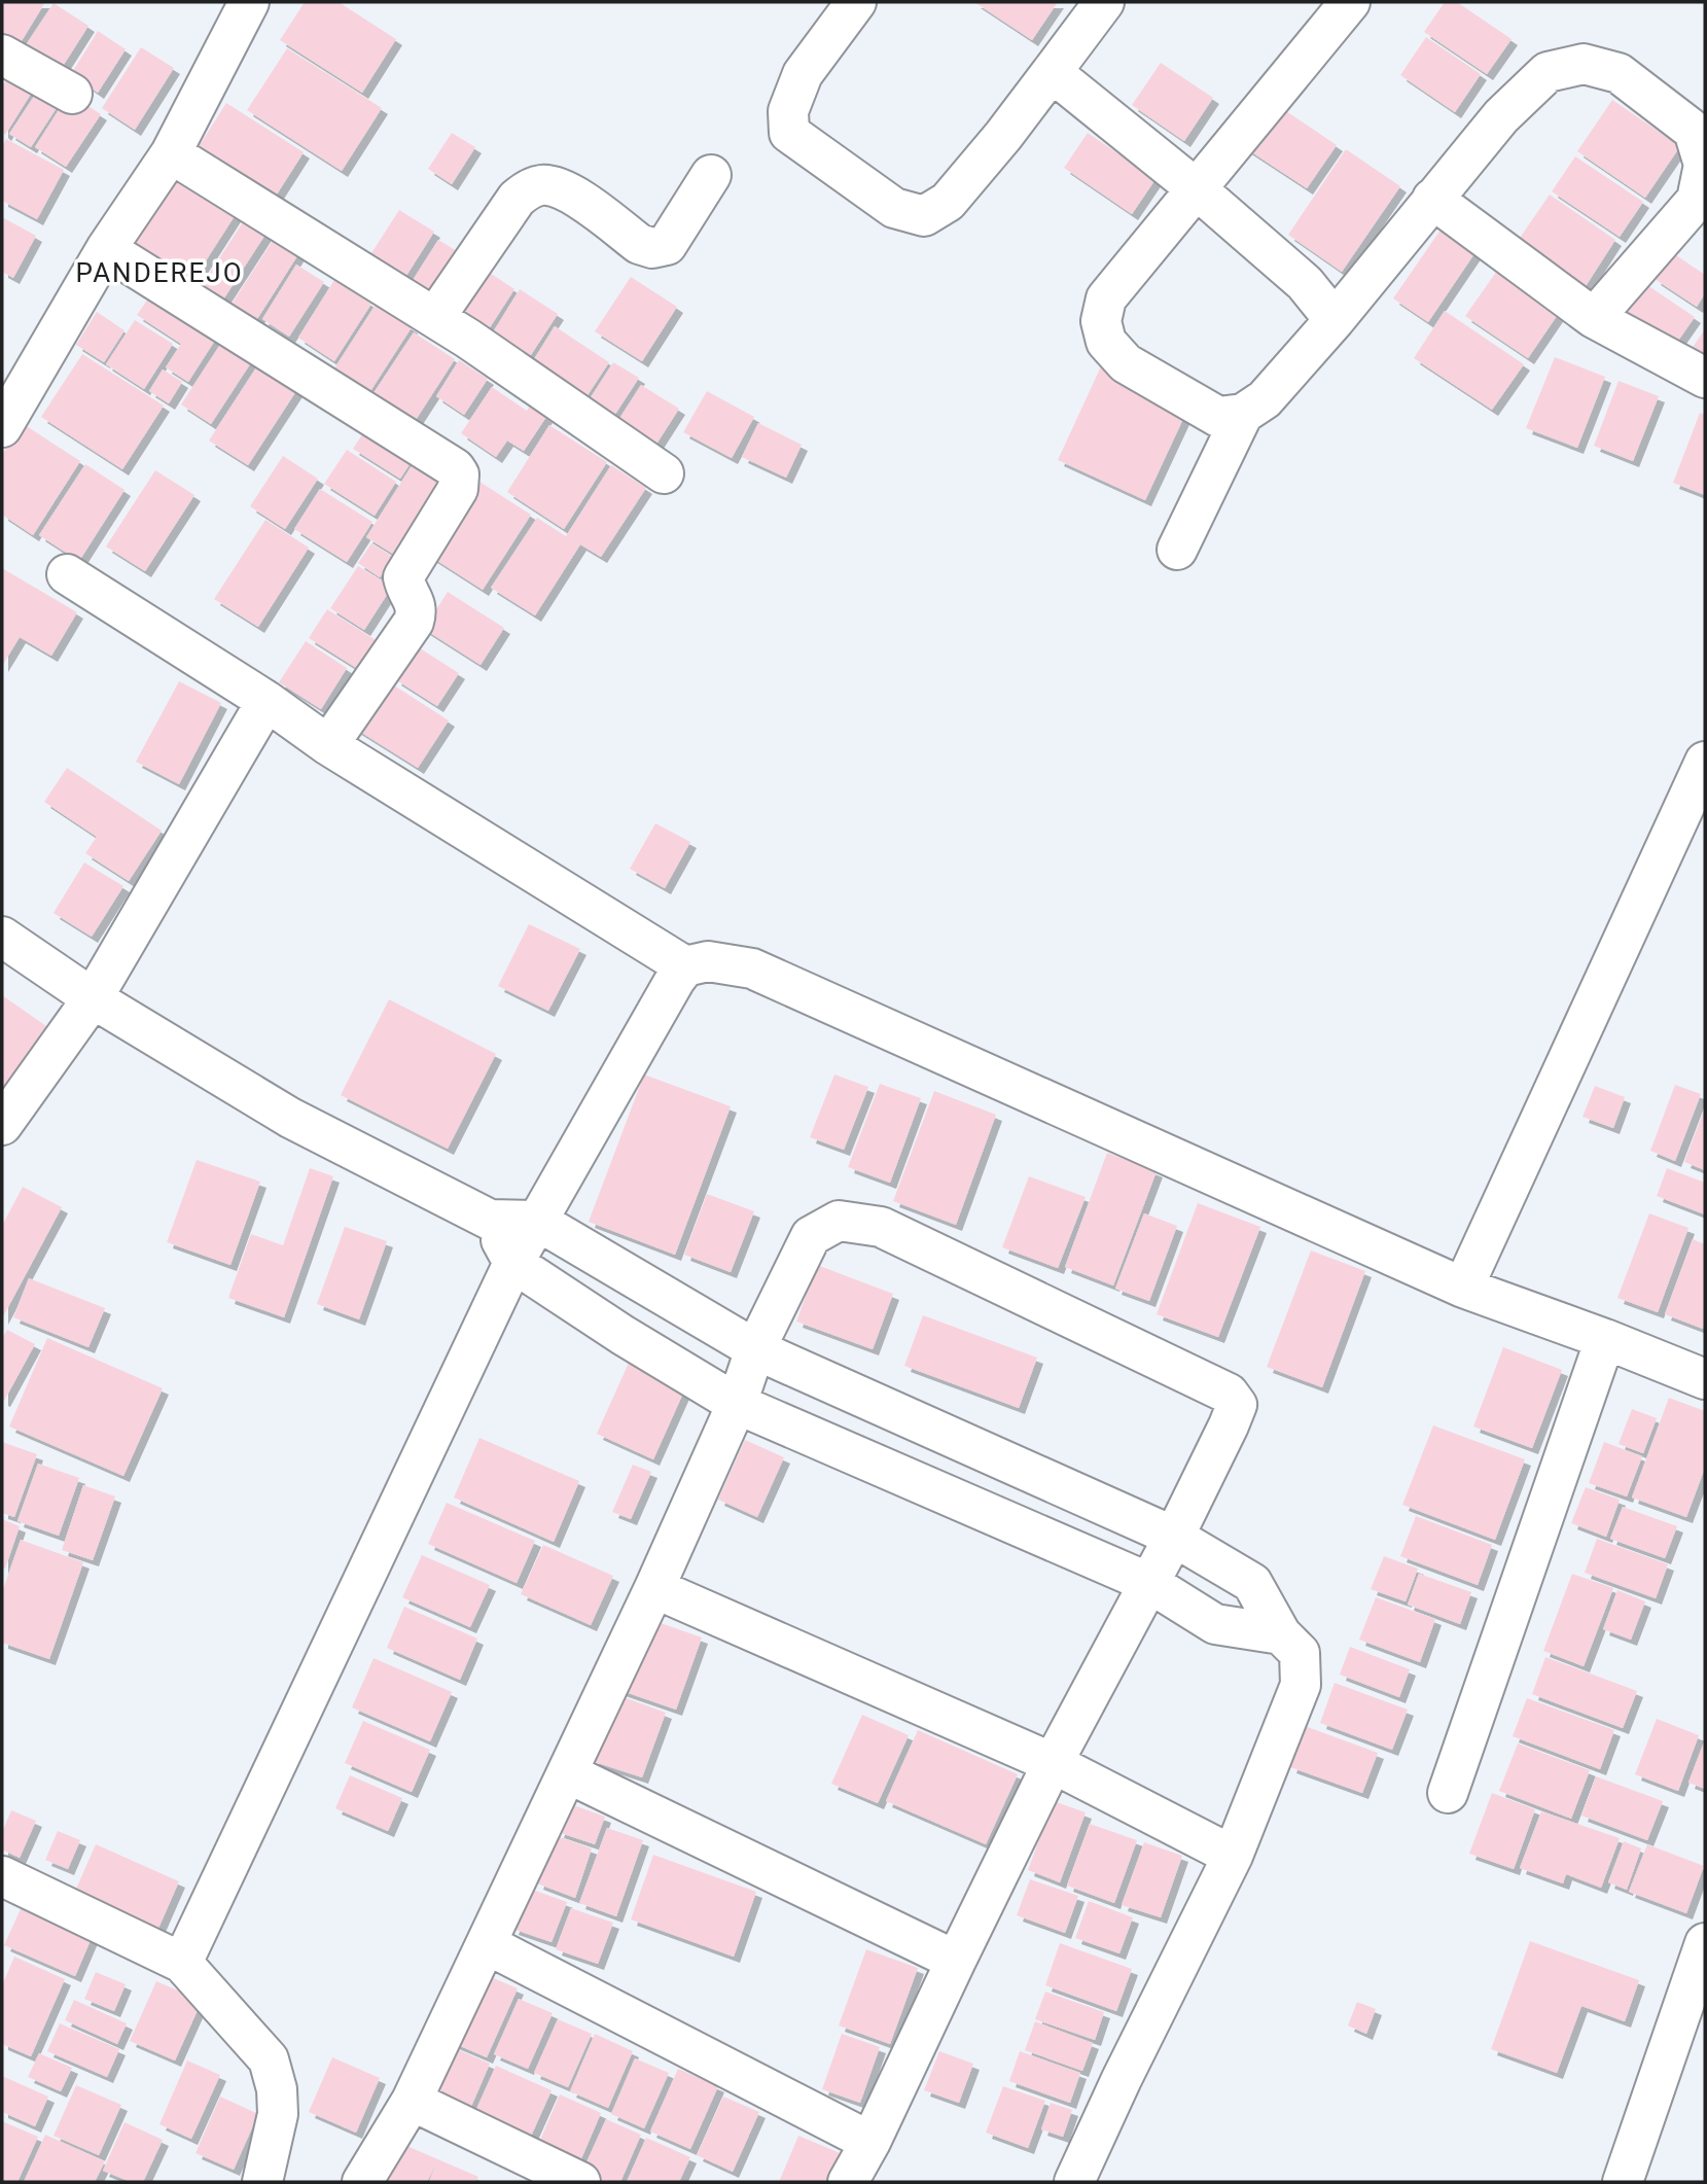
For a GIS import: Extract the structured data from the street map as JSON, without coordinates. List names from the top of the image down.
{
  "districts": ["PANDEREJO"]
}
